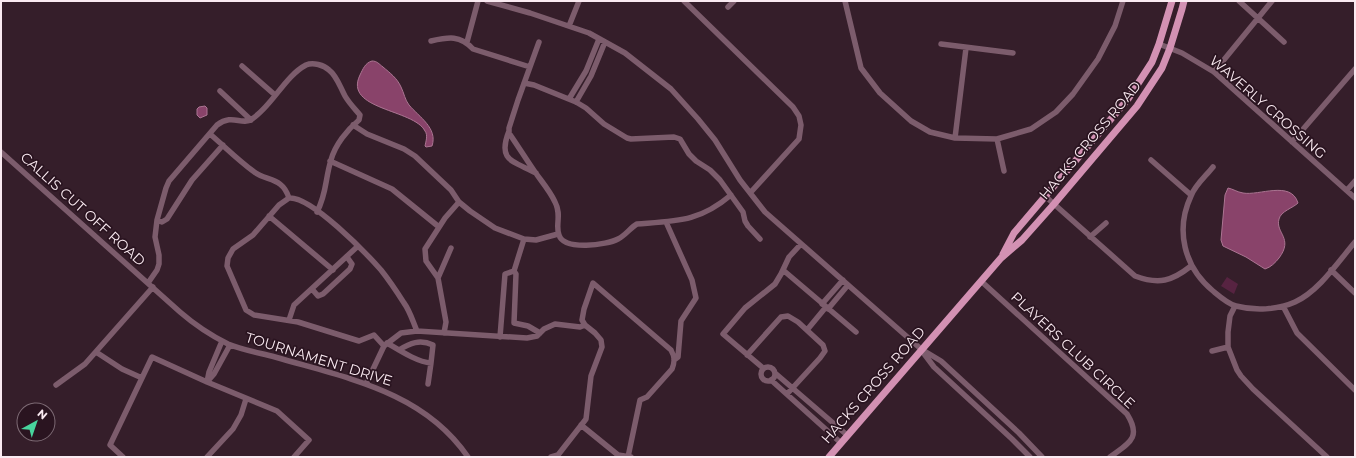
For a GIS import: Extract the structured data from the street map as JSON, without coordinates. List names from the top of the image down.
{
  "streets": {
    "main road": ["HACKS CROSS ROAD"],
    "street": [
      "WAVERLY CROSSING",
      "CALLIS CUT OFF ROAD",
      "PLAYERS CLUB CIRCLE",
      "TOURNAMENT DRIVE"
    ]
  },
  "crossings": [
    ["WAVERLY CROSSING", "HACKS CROSS ROAD"],
    ["HACKS CROSS ROAD", "PLAYERS CLUB CIRCLE"],
    ["CALLIS CUT OFF ROAD", "TOURNAMENT DRIVE"]
  ],
  "north": "top right"
}
